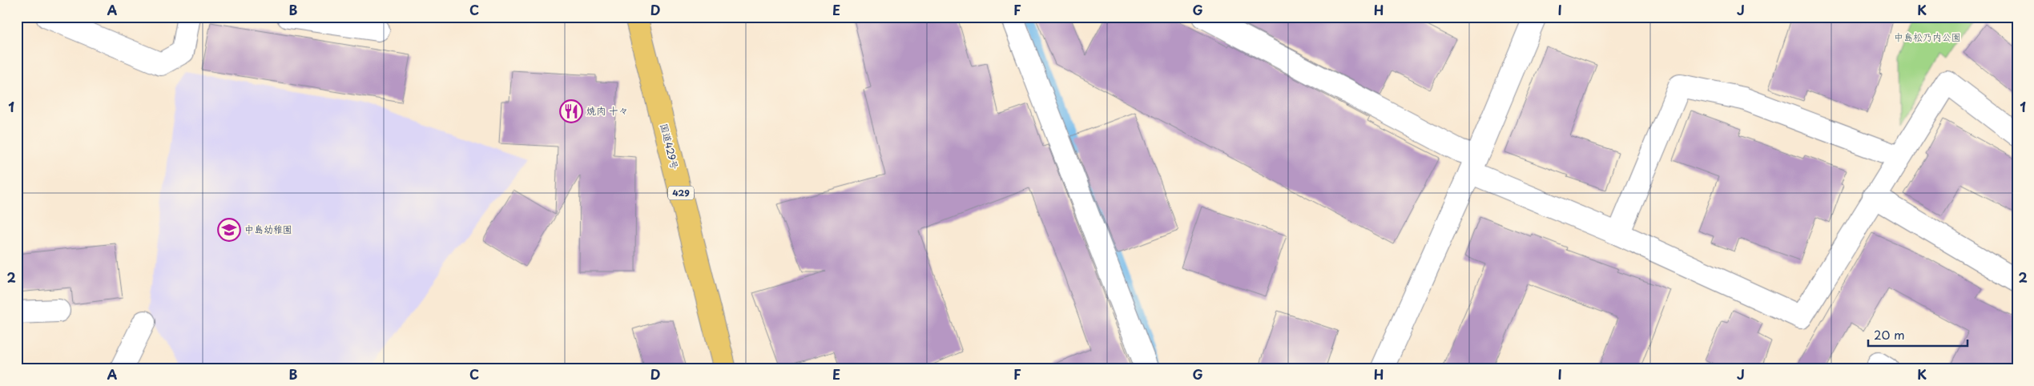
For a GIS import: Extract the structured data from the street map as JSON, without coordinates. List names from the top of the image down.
{
  "streets": {
    "highway": ["国道429号", "429"]
  },
  "parks": ["中島松乃内公園"],
  "places": {
    "restaurant": ["焼肉 十々"],
    "school or university": ["中島幼稚園"]
  },
  "scale_bar": "20 m",
  "grid": {
    "columns": [
      "A",
      "B",
      "C",
      "D",
      "E",
      "F",
      "G",
      "H",
      "I",
      "J",
      "K"
    ],
    "rows": ["1", "2"]
  }
}
